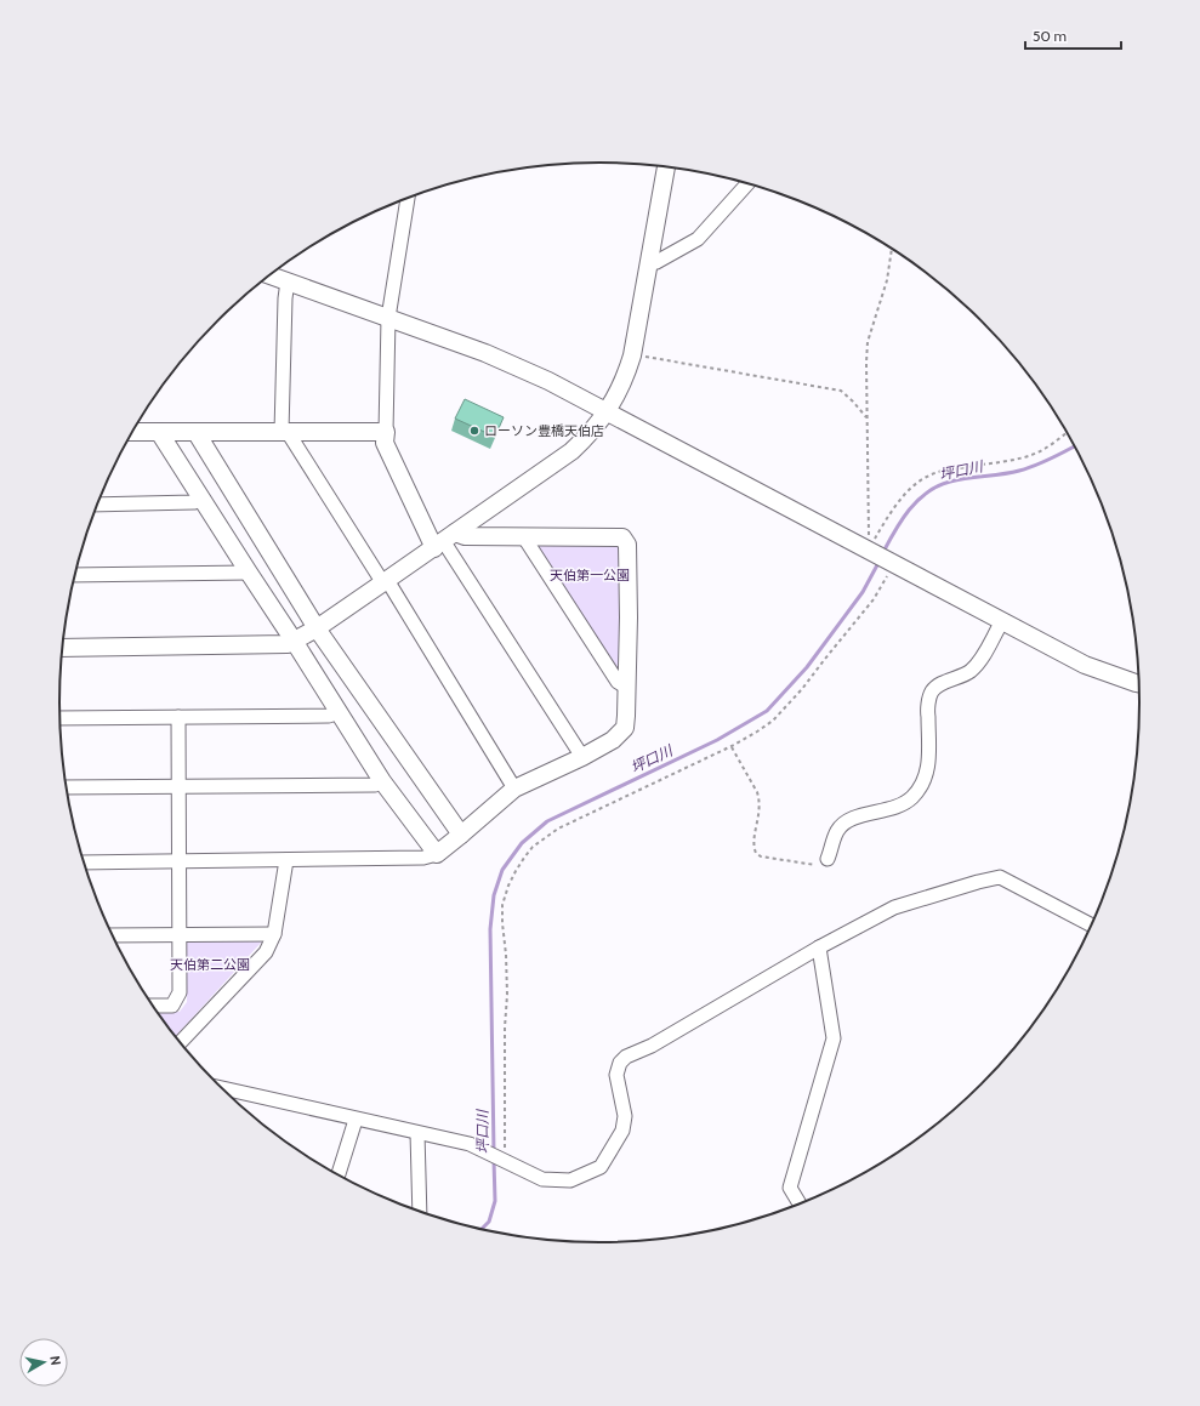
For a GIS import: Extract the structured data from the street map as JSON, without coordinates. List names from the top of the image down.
{
  "water": ["坪口川"],
  "parks": ["天伯第一公園", "天伯第二公園"],
  "places": ["ローソン豊橋天伯店"],
  "scale_bar": "50 m",
  "north": "right"
}
